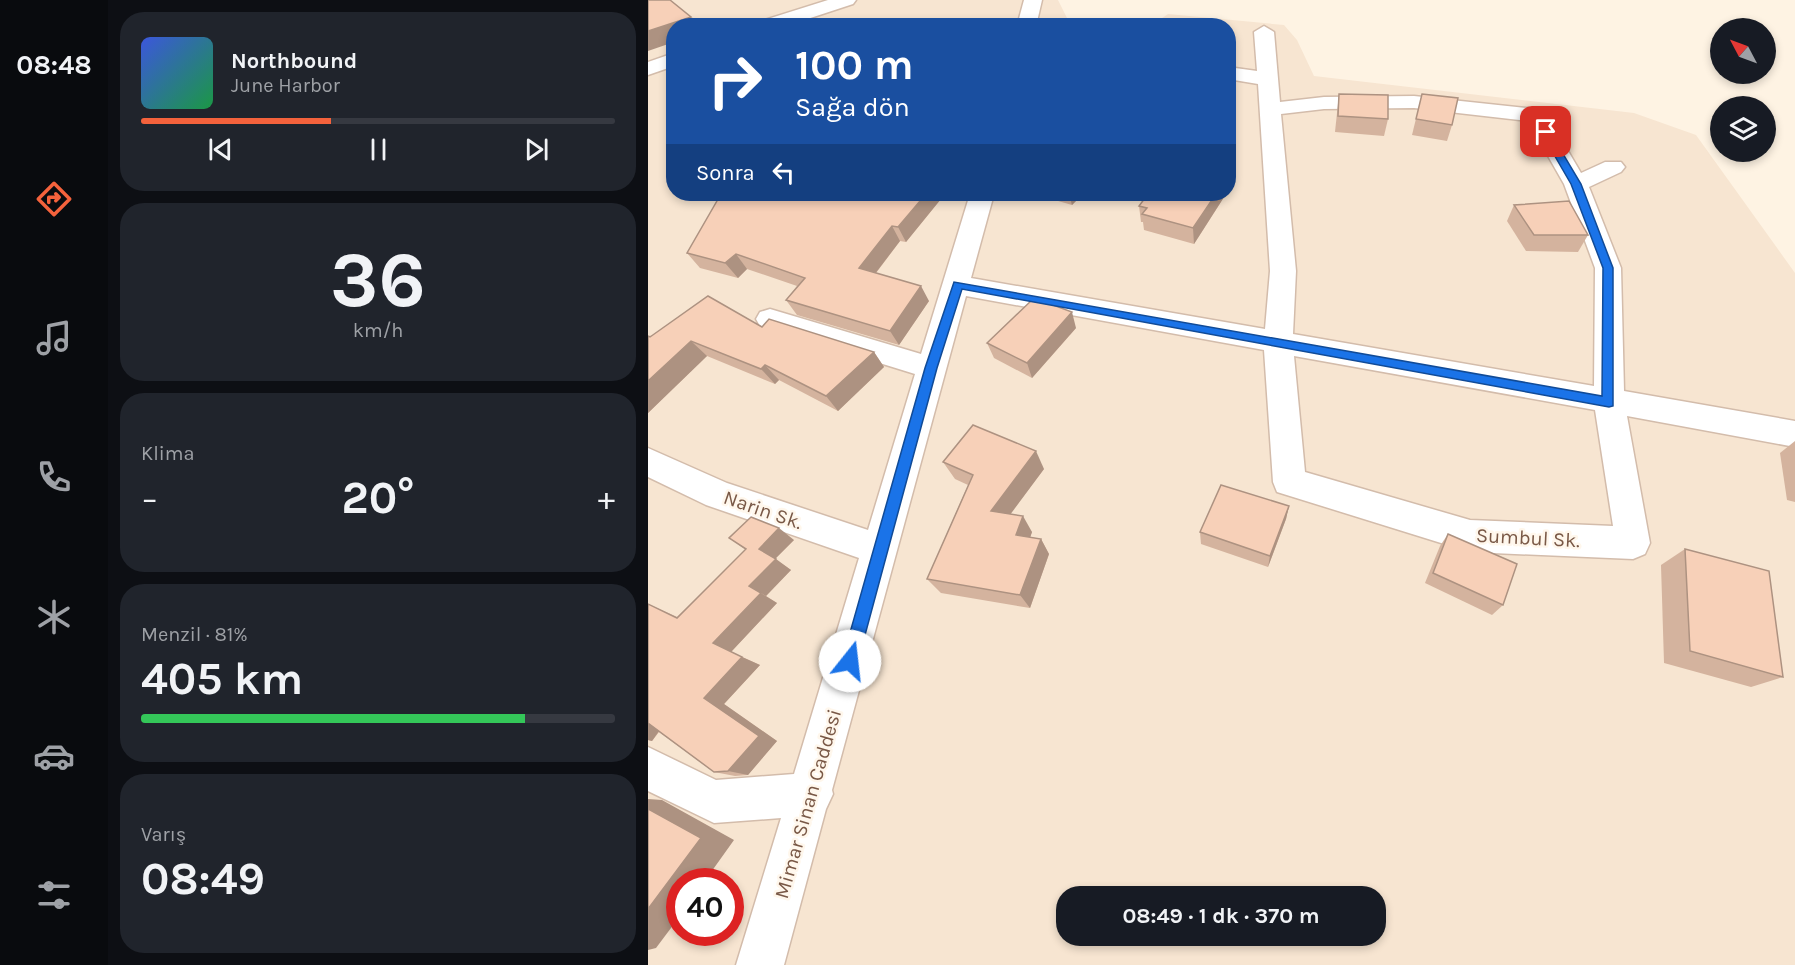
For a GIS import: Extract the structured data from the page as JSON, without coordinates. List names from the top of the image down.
{
  "streets": {
    "street": ["Narin Sk.", "Sumbul Sk.", "Mimar Sinan Caddesi"]
  },
  "crossings": [
    ["Narin Sk.", "Mimar Sinan Caddesi"]
  ],
  "north": "top left",
  "page": {
    "tabs": "08:48",
    "turn": ["100 m", "Sağa dön"],
    "song": ["Northbound", "June Harbor"],
    "then": "Sonra",
    "tile": [
      ["36", "km/h"],
      "Klima",
      ["Menzil · 81%", "405 km"],
      ["Varış", "08:49"]
    ],
    "heat": ["−", "20°", "+"],
    "limit": "40",
    "trip": "08:49 · 1 dk · 370 m"
  }
}
